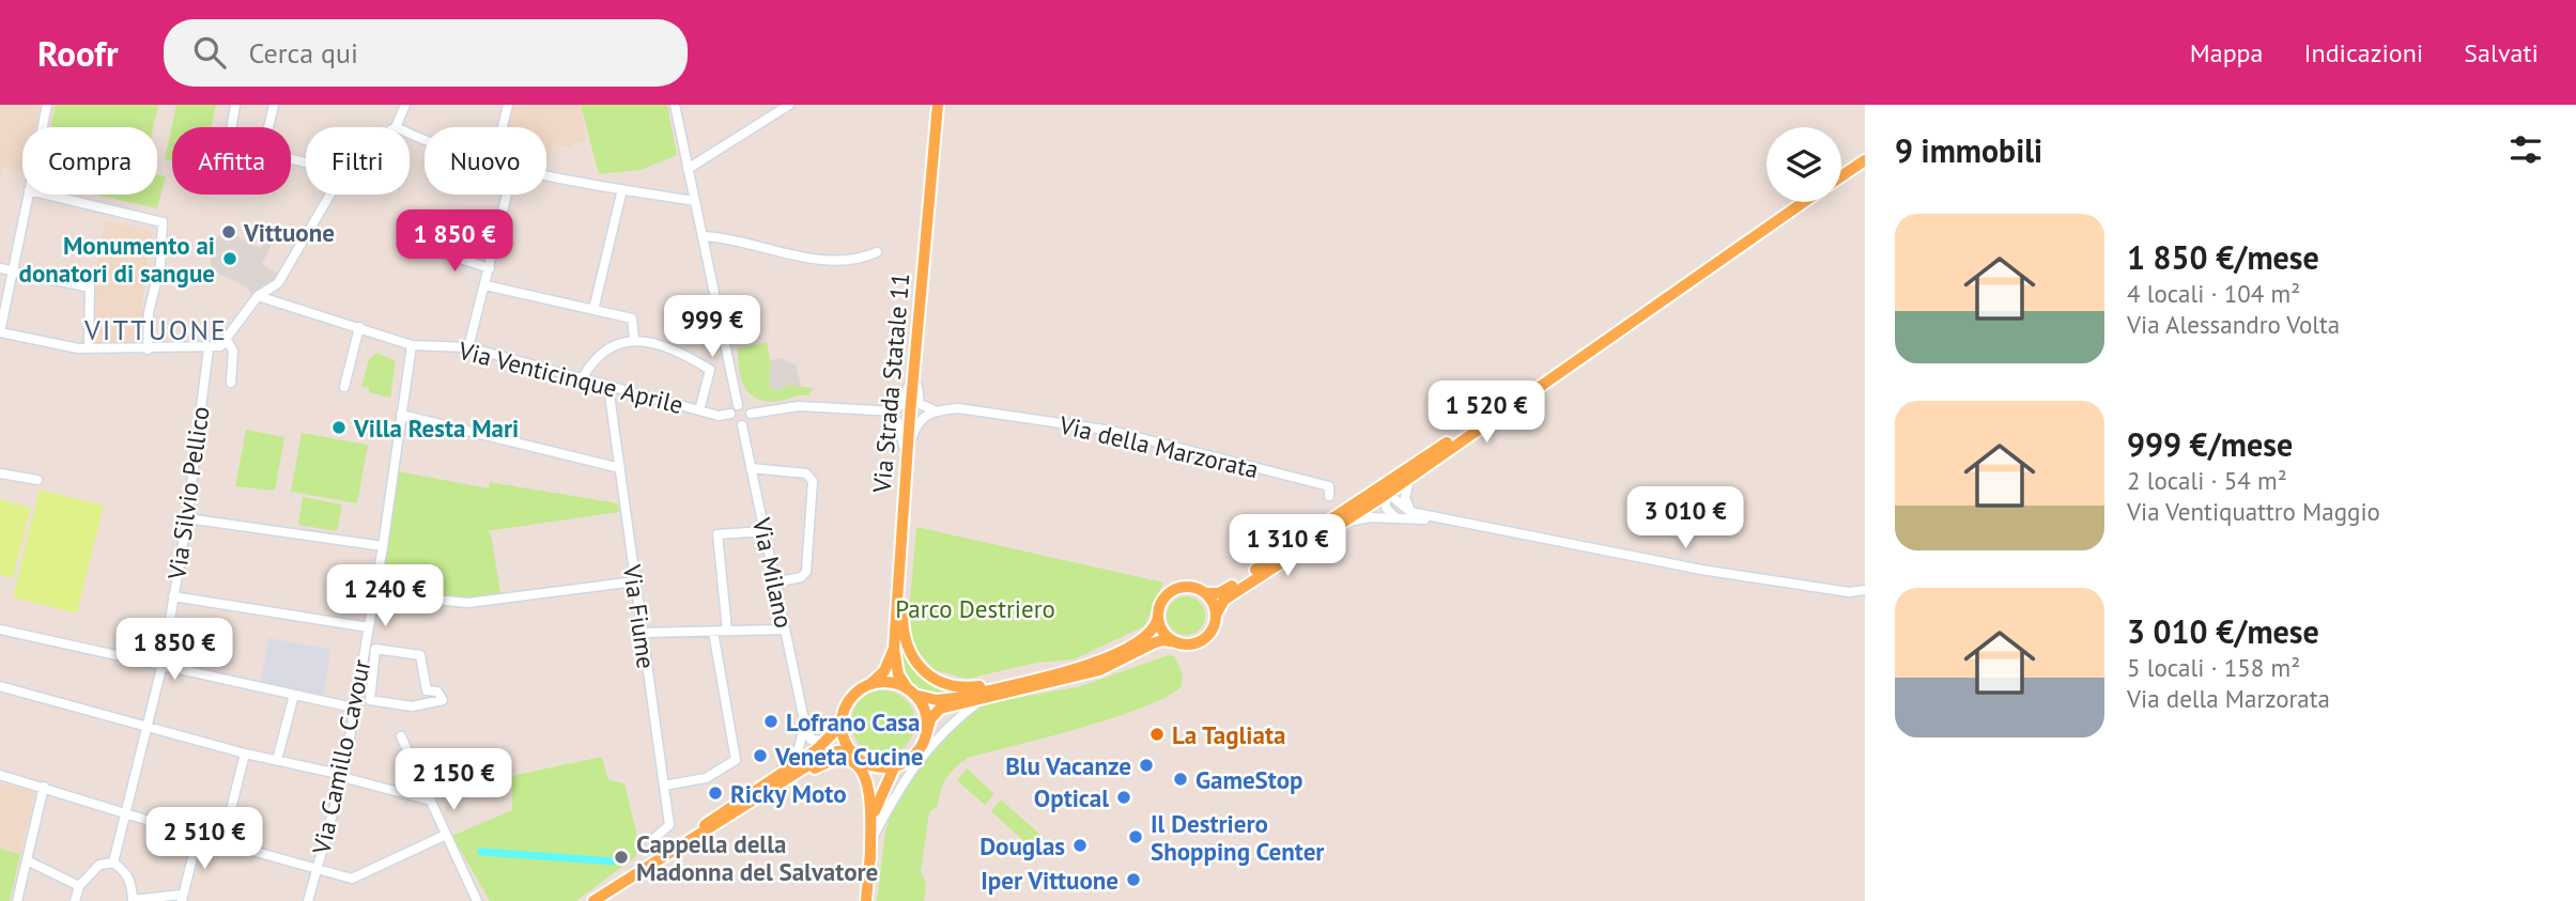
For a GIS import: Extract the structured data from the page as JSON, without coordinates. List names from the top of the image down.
{
  "streets": {
    "main road": ["Via Strada Statale 11"],
    "street": [
      "Via Venticinque Aprile",
      "Via della Marzorata",
      "Via Silvio Pellico",
      "Via Milano",
      "Via Fiume",
      "Via Camillo Cavour"
    ]
  },
  "crossings": [
    ["Via Venticinque Aprile", "Via Milano"],
    ["Via Venticinque Aprile", "Via Fiume"],
    ["Via Venticinque Aprile", "Via Camillo Cavour"]
  ],
  "districts": ["VITTUONE"],
  "parks": ["Parco Destriero"],
  "places": [
    "Vittuone",
    "Monumento ai donatori di sangue",
    "Villa Resta Mari",
    "Lofrano Casa",
    "La Tagliata",
    "Veneta Cucine",
    "Blu Vacanze",
    "GameStop",
    "Ricky Moto",
    "Optical",
    "Il Destriero Shopping Center",
    "Douglas",
    "Cappella della Madonna del Salvatore",
    "Iper Vittuone"
  ],
  "page": {
    "header": "Roofr",
    "search": "Cerca qui",
    "nav": ["Mappa", "Indicazioni", "Salvati"],
    "heading": "9 immobili",
    "chip": [
      "Compra",
      "Affitta",
      "Filtri",
      "Nuovo"
    ],
    "list": [
      {
        "name": "1 850 €/mese",
        "note": "4 locali · 104 m² · Via Alessandro Volta"
      },
      {
        "name": "999 €/mese",
        "note": "2 locali · 54 m² · Via Ventiquattro Maggio"
      },
      {
        "name": "3 010 €/mese",
        "note": "5 locali · 158 m² · Via della Marzorata"
      }
    ],
    "price": [
      "1 850 €",
      "999 €",
      "1 520 €",
      "3 010 €",
      "1 310 €",
      "1 240 €",
      "1 850 €",
      "2 150 €",
      "2 510 €"
    ]
  }
}
